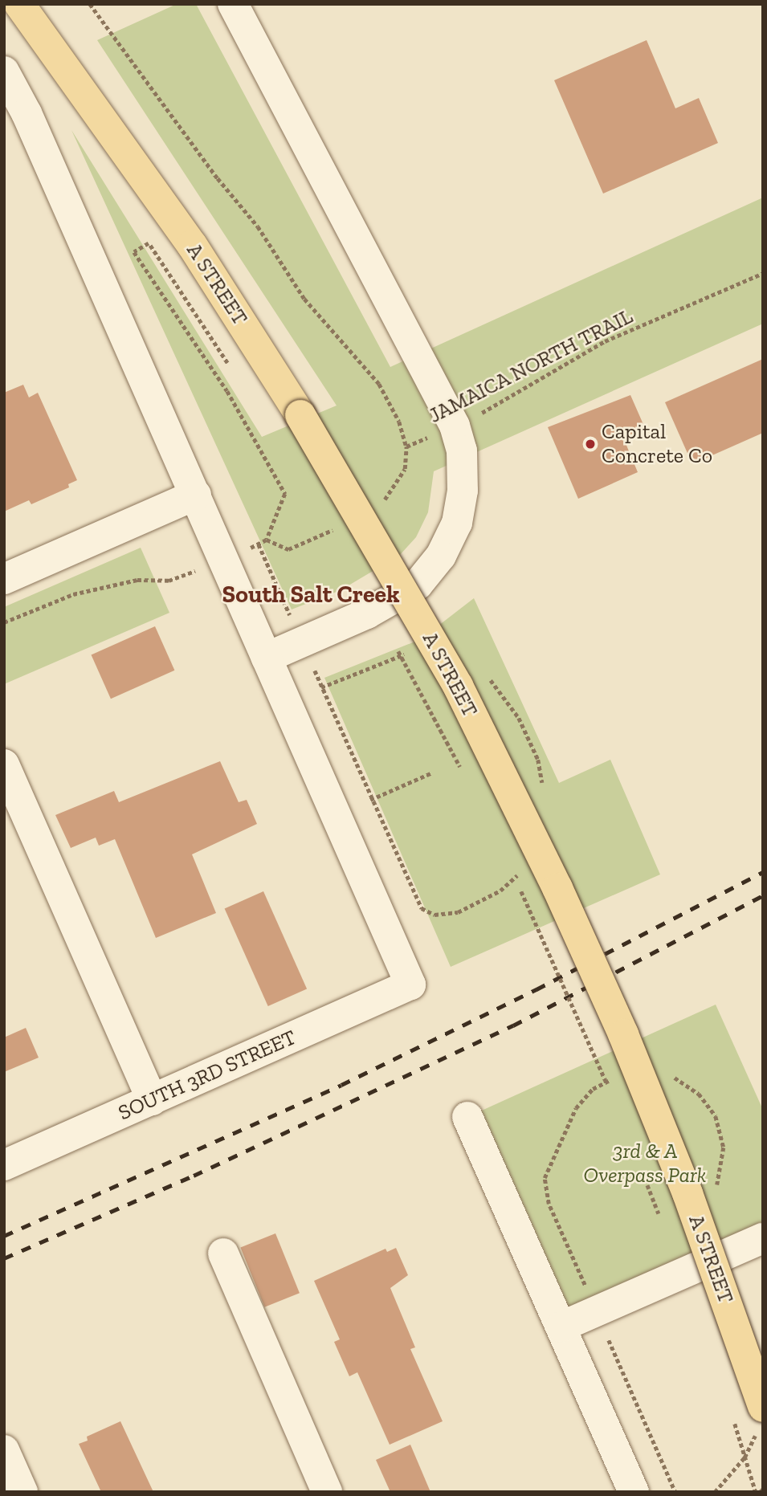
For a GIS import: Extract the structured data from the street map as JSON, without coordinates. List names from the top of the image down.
{
  "streets": {
    "main road": ["A STREET"],
    "street": ["SOUTH 3RD STREET"],
    "path": ["JAMAICA NORTH TRAIL"]
  },
  "districts": ["South Salt Creek"],
  "parks": ["3rd & A Overpass Park"],
  "places": ["Capital Concrete Co"]
}
